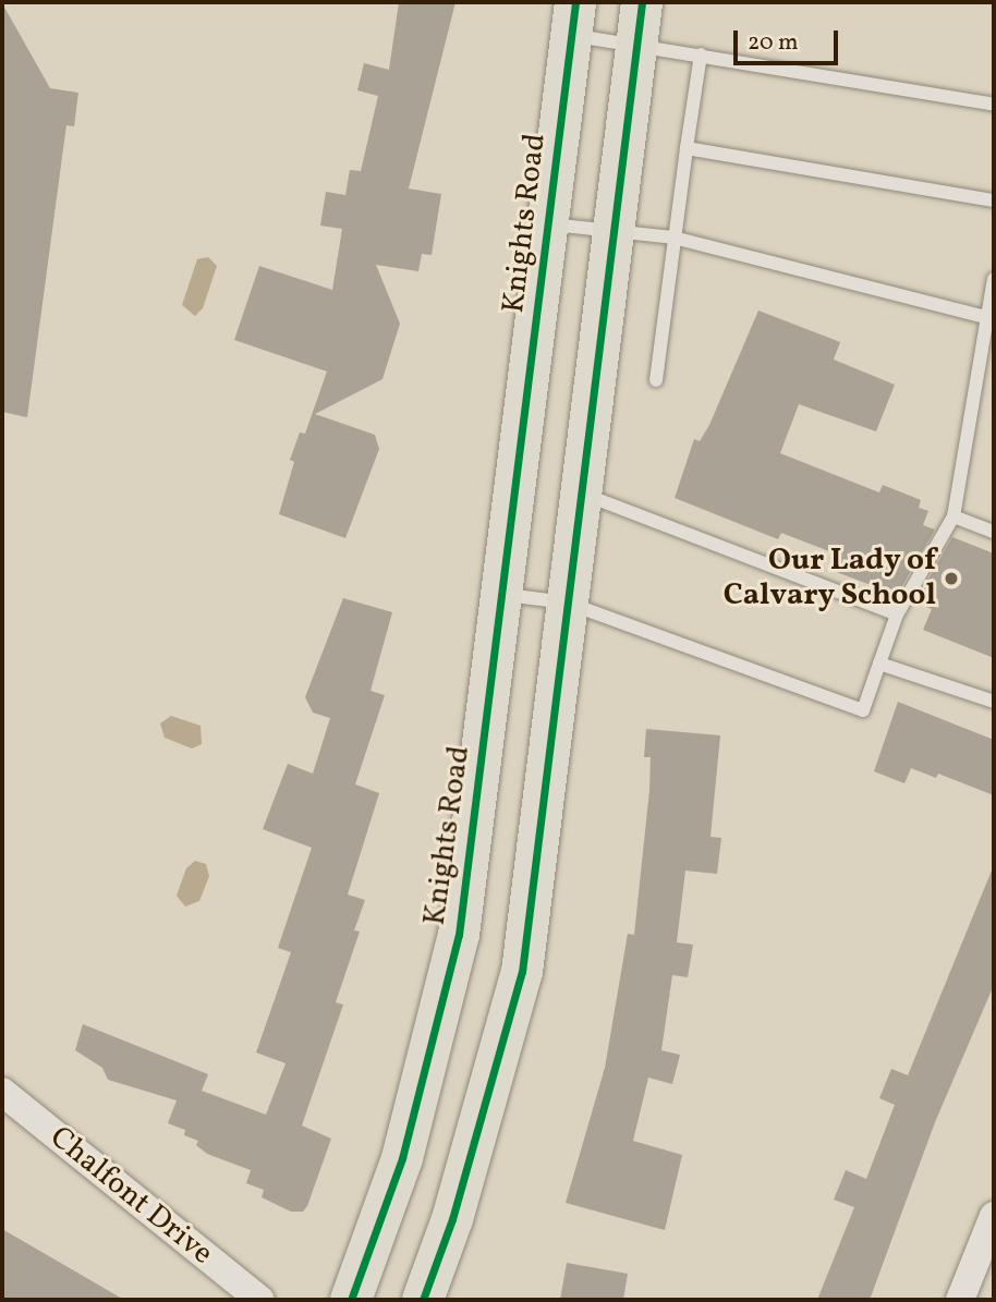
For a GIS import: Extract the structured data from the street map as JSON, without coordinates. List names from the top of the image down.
{
  "streets": {
    "main road": ["Knights Road"],
    "street": ["Chalfont Drive"]
  },
  "places": ["Our Lady of Calvary School"],
  "scale_bar": "20 m"
}
